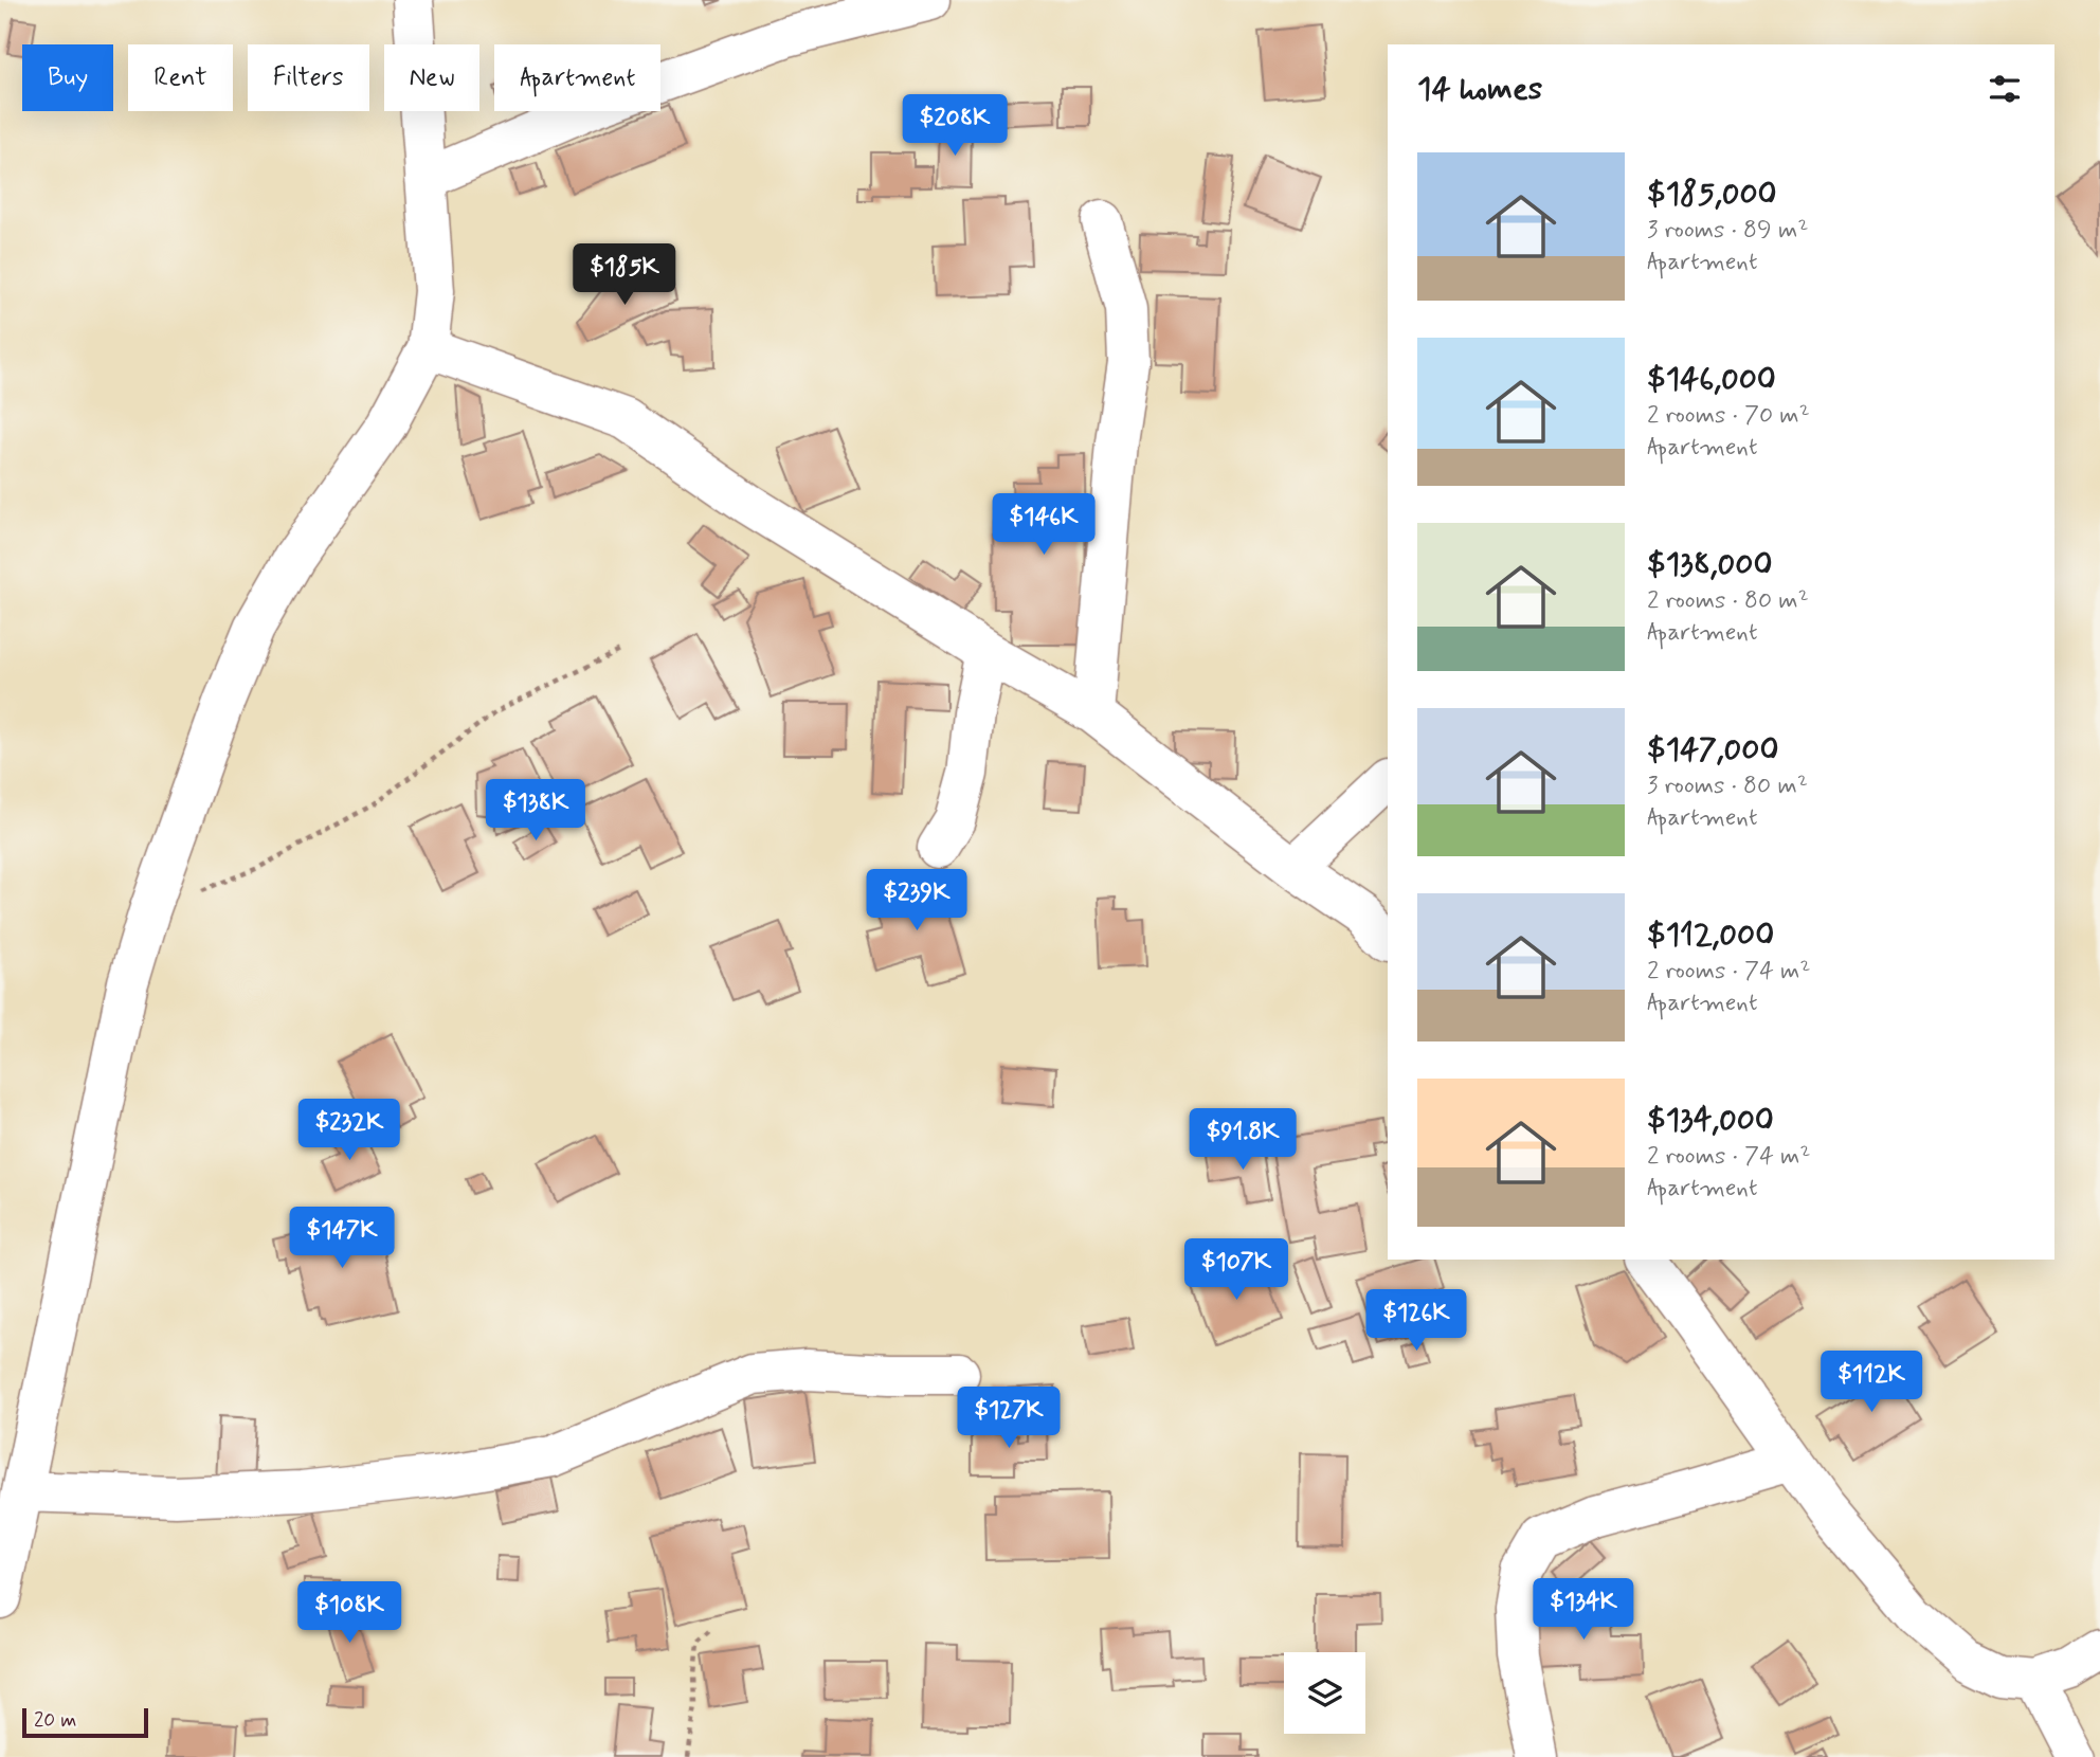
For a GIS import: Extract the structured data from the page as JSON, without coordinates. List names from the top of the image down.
{
  "scale_bar": "20 m",
  "page": {
    "chip": [
      "Buy",
      "Rent",
      "Filters",
      "New",
      "Apartment"
    ],
    "heading": "14 homes",
    "price": [
      "$208K",
      "$185K",
      "$146K",
      "$138K",
      "$239K",
      "$232K",
      "$91.8K",
      "$147K",
      "$107K",
      "$126K",
      "$112K",
      "$127K",
      "$134K",
      "$108K"
    ],
    "list": [
      {
        "name": "$185,000",
        "note": "3 rooms · 89 m² · Apartment"
      },
      {
        "name": "$146,000",
        "note": "2 rooms · 70 m² · Apartment"
      },
      {
        "name": "$138,000",
        "note": "2 rooms · 80 m² · Apartment"
      },
      {
        "name": "$147,000",
        "note": "3 rooms · 80 m² · Apartment"
      },
      {
        "name": "$112,000",
        "note": "2 rooms · 74 m² · Apartment"
      },
      {
        "name": "$134,000",
        "note": "2 rooms · 74 m² · Apartment"
      }
    ],
    "scale": "20 m"
  }
}
